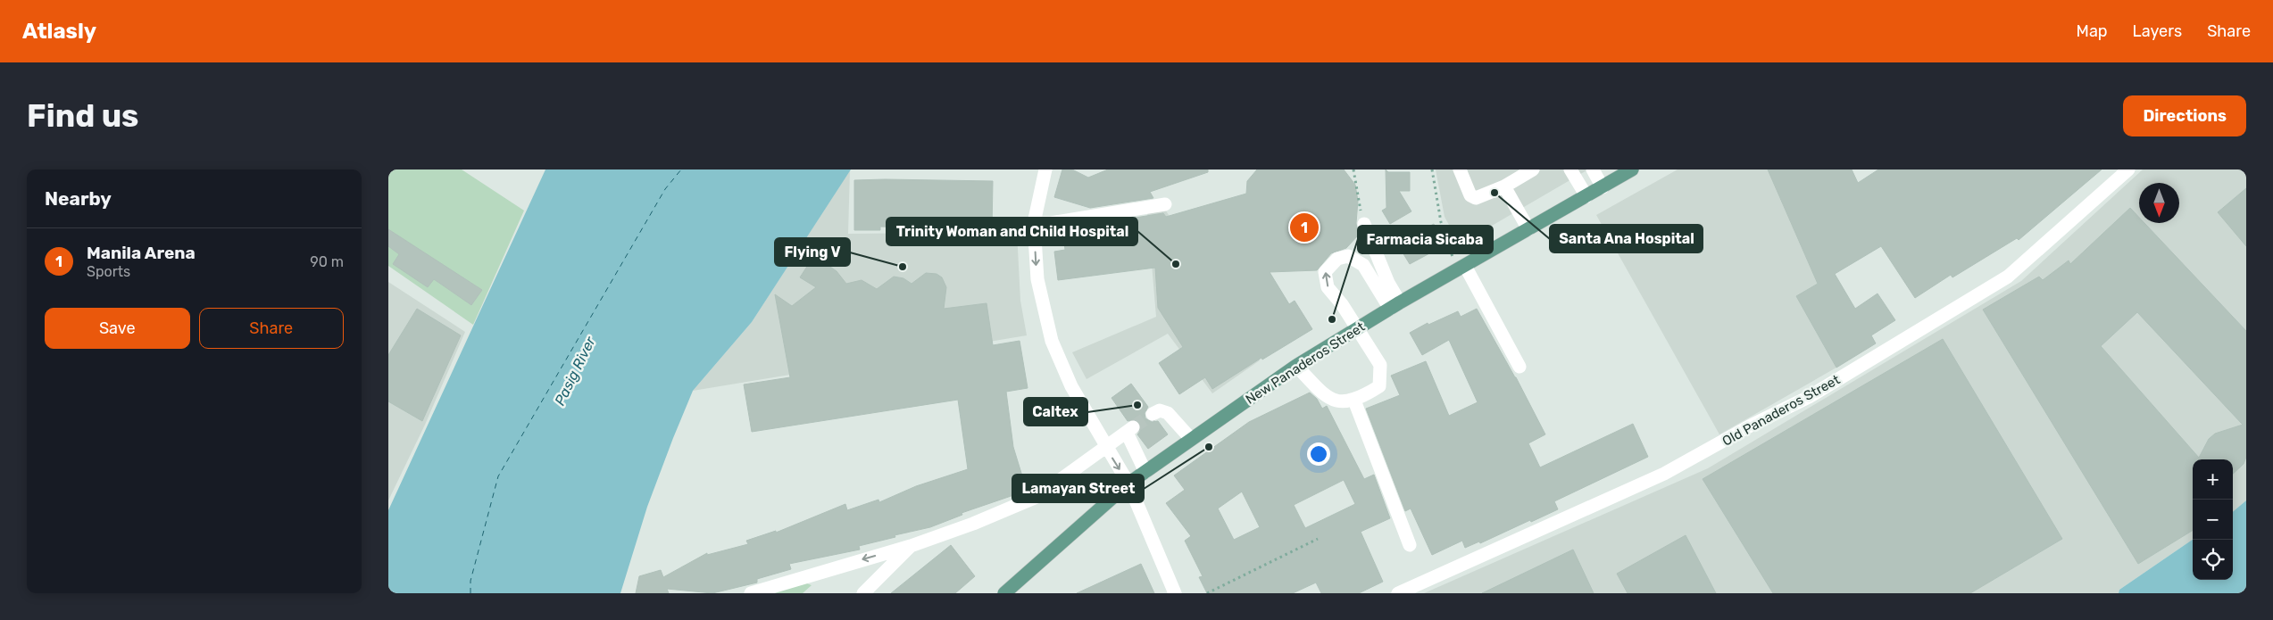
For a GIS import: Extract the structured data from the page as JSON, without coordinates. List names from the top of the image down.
{
  "streets": {
    "main road": ["New Panaderos Street"],
    "street": ["Old Panaderos Street"]
  },
  "water": ["Pasig River"],
  "places": [
    "Santa Ana Hospital",
    "Trinity Woman and Child Hospital",
    "Flying V",
    "Farmacia Sicaba",
    "Caltex",
    "Lamayan Street"
  ],
  "north": "bottom",
  "page": {
    "header": "Atlasly",
    "nav": ["Map", "Layers", "Share"],
    "buttons": [
      "Directions",
      ["Save", "Share"]
    ],
    "title": "Find us",
    "heading": "Nearby",
    "pins": "1",
    "list": [
      {
        "mark": "1",
        "name": "Manila Arena",
        "note": "Sports",
        "value": "90 m"
      }
    ],
    "map_buttons": ["+", "−"]
  }
}
